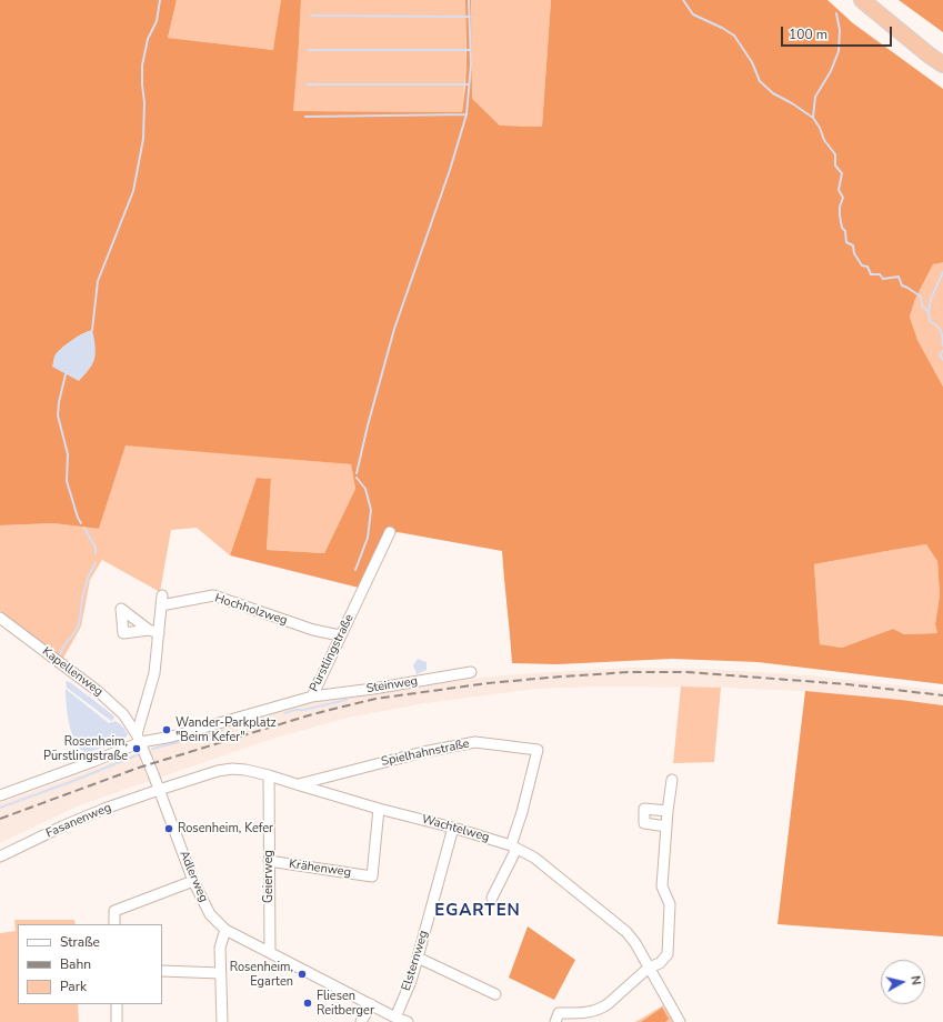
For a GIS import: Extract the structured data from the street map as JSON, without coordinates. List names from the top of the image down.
{
  "streets": {
    "street": [
      "Hochholzweg",
      "Pürstlingstraße",
      "Kapellenweg",
      "Steinweg",
      "Spielhahnstraße",
      "Fasanenweg",
      "Wachtelweg",
      "Krähenweg",
      "Adlerweg",
      "Geierweg",
      "Elsternweg"
    ]
  },
  "crossings": [
    ["Hochholzweg", "Pürstlingstraße"],
    ["Hochholzweg", "Kapellenweg"],
    ["Hochholzweg", "Adlerweg"],
    ["Pürstlingstraße", "Kapellenweg"],
    ["Pürstlingstraße", "Steinweg"],
    ["Pürstlingstraße", "Adlerweg"],
    ["Kapellenweg", "Adlerweg"],
    ["Spielhahnstraße", "Wachtelweg"],
    ["Fasanenweg", "Wachtelweg"],
    ["Fasanenweg", "Adlerweg"],
    ["Wachtelweg", "Krähenweg"],
    ["Wachtelweg", "Adlerweg"],
    ["Wachtelweg", "Geierweg"],
    ["Wachtelweg", "Elsternweg"],
    ["Krähenweg", "Geierweg"],
    ["Adlerweg", "Geierweg"],
    ["Adlerweg", "Elsternweg"]
  ],
  "districts": ["EGARTEN"],
  "places": [
    "Wander-Parkplatz \"Beim Kefer\"",
    "Rosenheim, Pürstlingstraße",
    "Rosenheim, Kefer",
    "Rosenheim, Egarten",
    "Fliesen Reitberger"
  ],
  "legend": ["Straße", "Bahn", "Park"],
  "scale_bar": "100 m",
  "north": "right"
}
